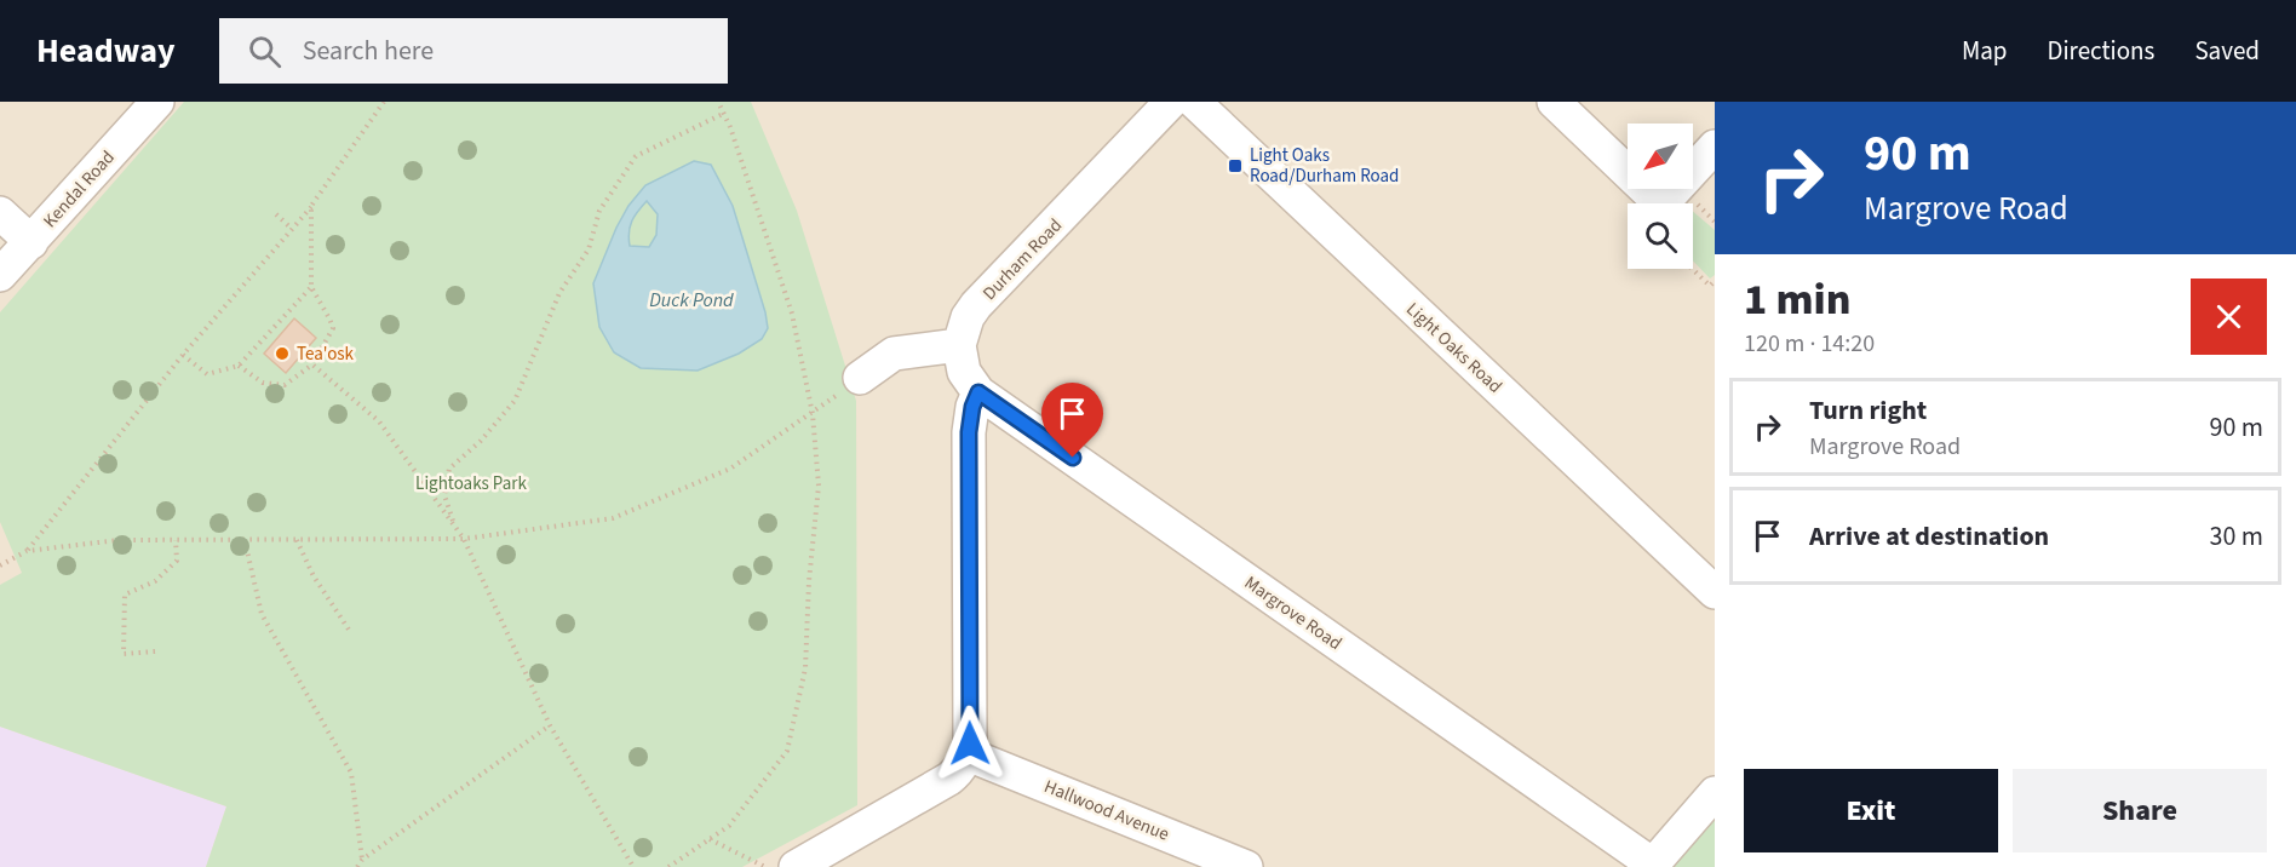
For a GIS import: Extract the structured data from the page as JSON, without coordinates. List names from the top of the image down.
{
  "streets": {
    "street": [
      "Kendal Road",
      "Durham Road",
      "Light Oaks Road",
      "Margrove Road",
      "Hallwood Avenue"
    ]
  },
  "crossings": [
    ["Durham Road", "Margrove Road"]
  ],
  "water": ["Duck Pond"],
  "parks": ["Lightoaks Park"],
  "places": {
    "transit": ["Light Oaks Road/Durham Road"],
    "other": ["Tea'osk"]
  },
  "north": "bottom left",
  "page": {
    "header": "Headway",
    "search": "Search here",
    "nav": ["Map", "Directions", "Saved"],
    "turn": ["90 m", "Margrove Road"],
    "heading": ["1 min", "120 m · 14:20"],
    "list": [
      {
        "name": "Turn right",
        "note": "Margrove Road",
        "value": "90 m"
      },
      {
        "name": "Arrive at destination",
        "value": "30 m"
      }
    ],
    "buttons": ["Exit", "Share"]
  }
}
